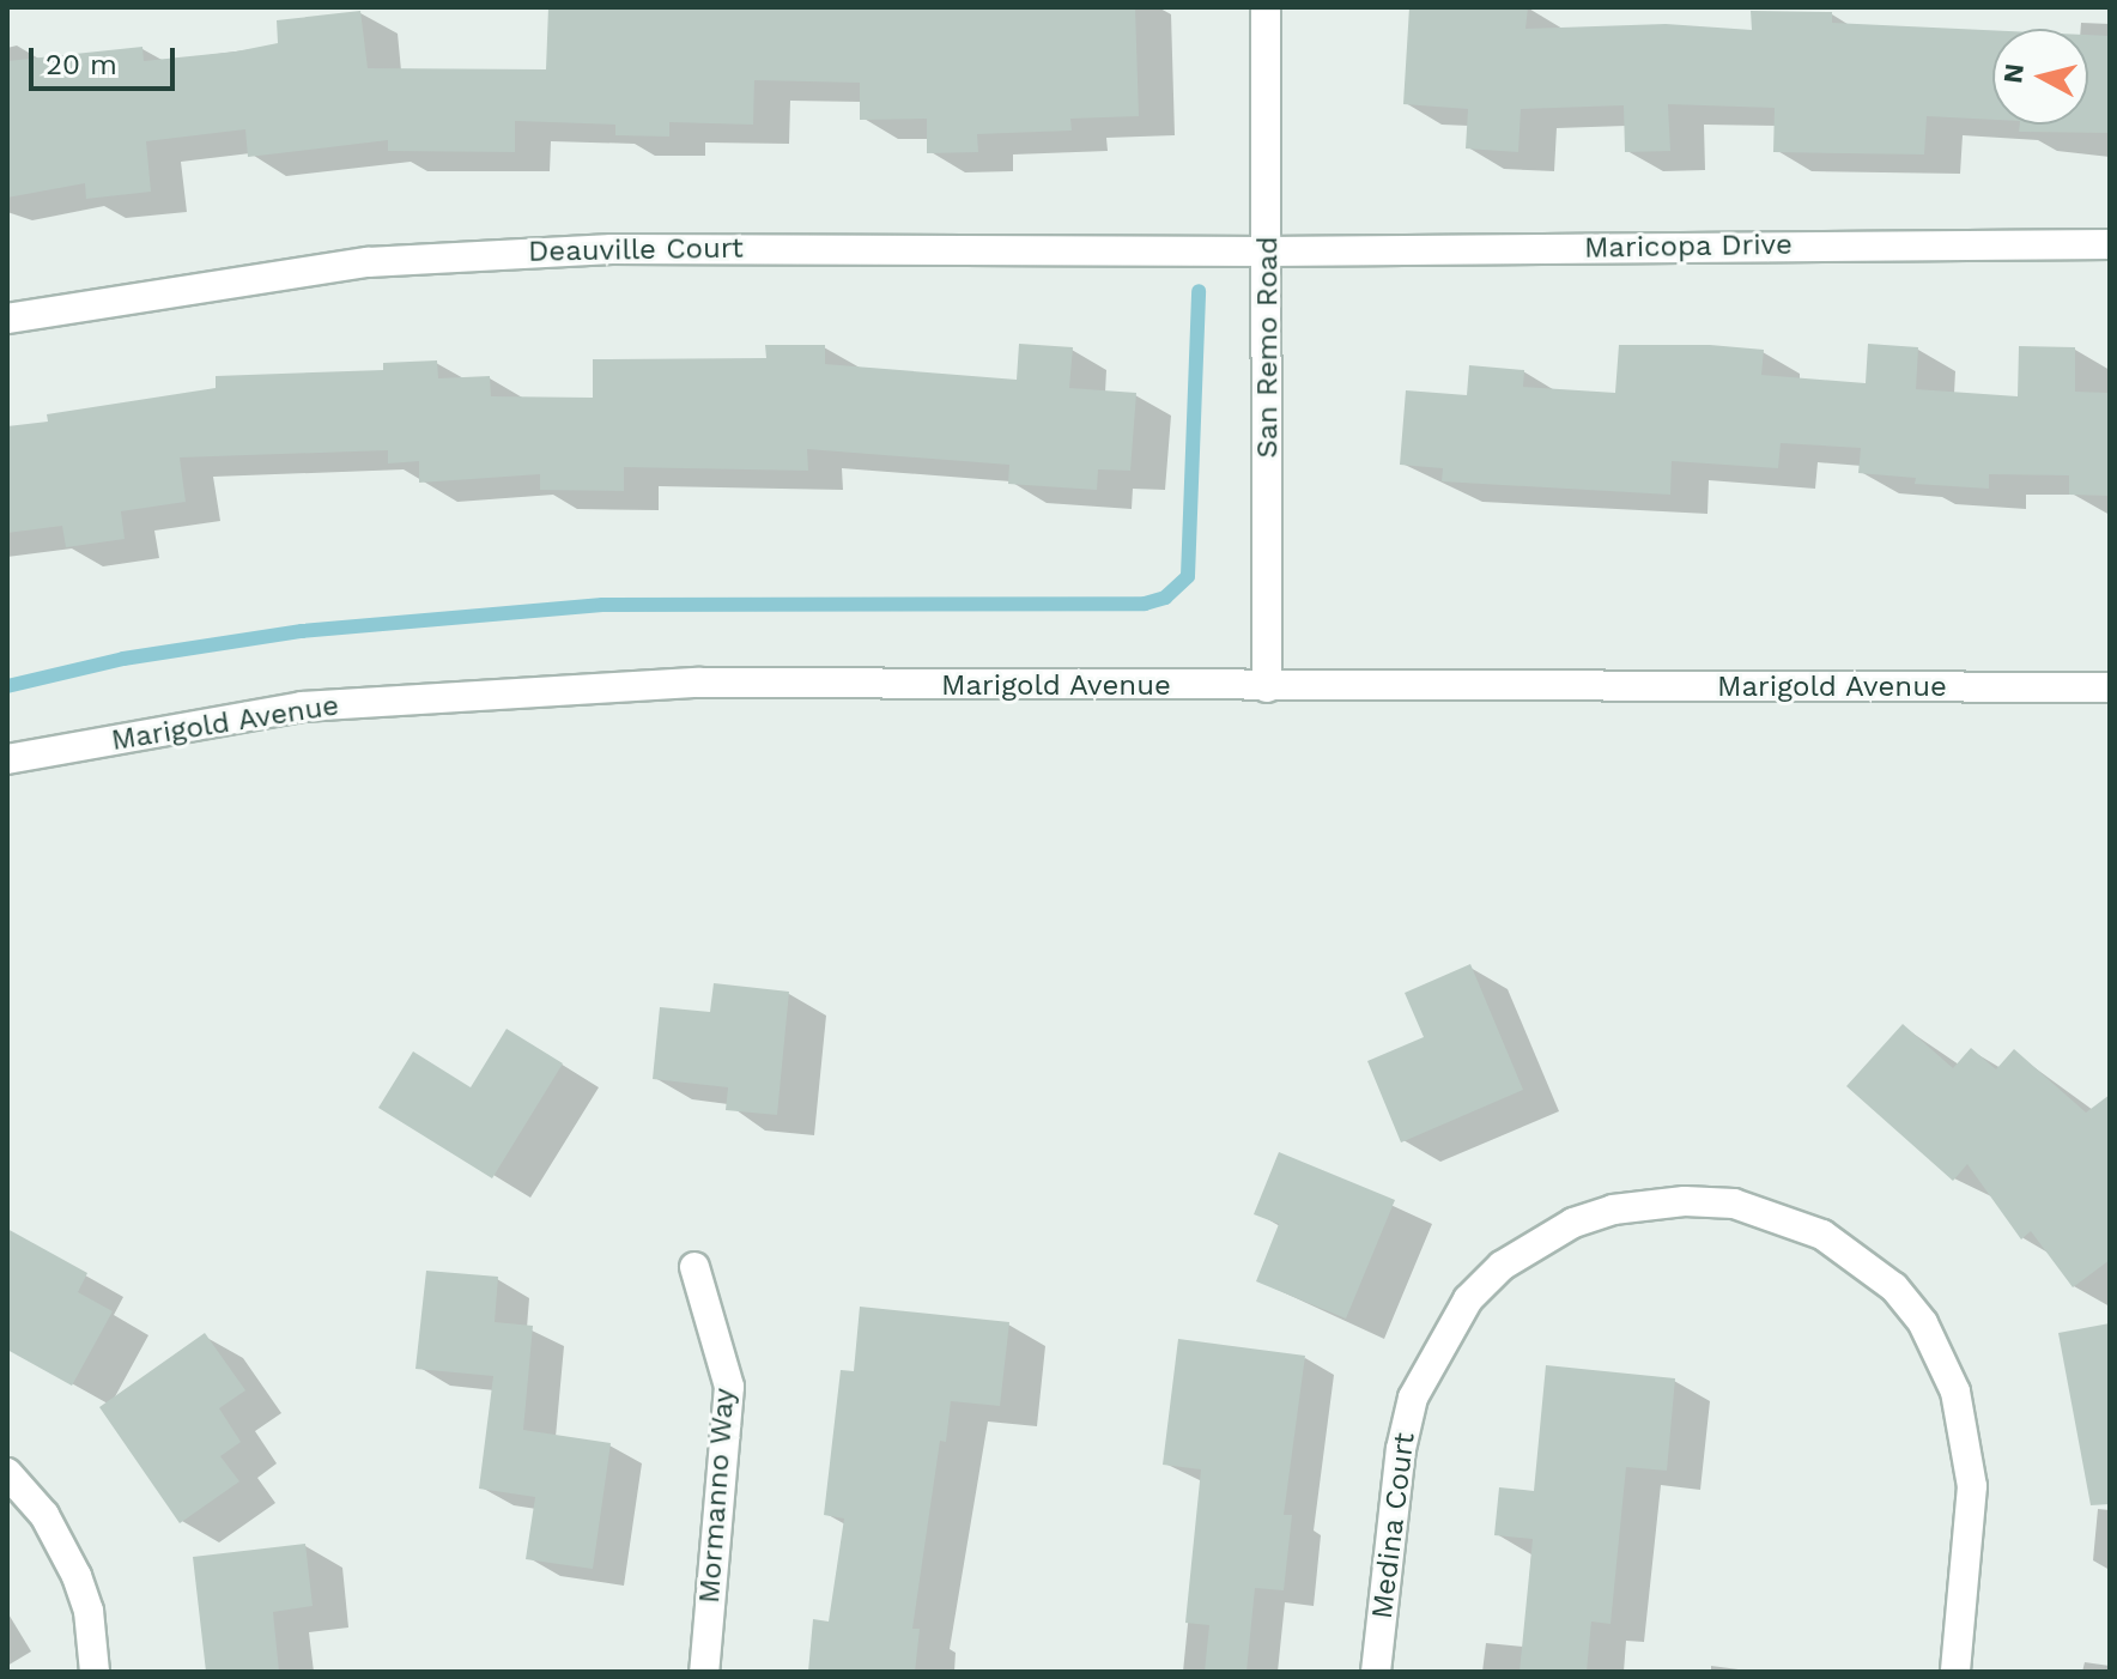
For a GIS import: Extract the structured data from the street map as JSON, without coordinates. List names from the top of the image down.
{
  "streets": {
    "street": [
      "Maricopa Drive",
      "Deauville Court",
      "San Remo Road",
      "Marigold Avenue",
      "Mormanno Way",
      "Medina Court"
    ]
  },
  "crossings": [
    ["Maricopa Drive", "Deauville Court"],
    ["Maricopa Drive", "San Remo Road"],
    ["Deauville Court", "San Remo Road"],
    ["San Remo Road", "Marigold Avenue"]
  ],
  "scale_bar": "20 m",
  "north": "left"
}
